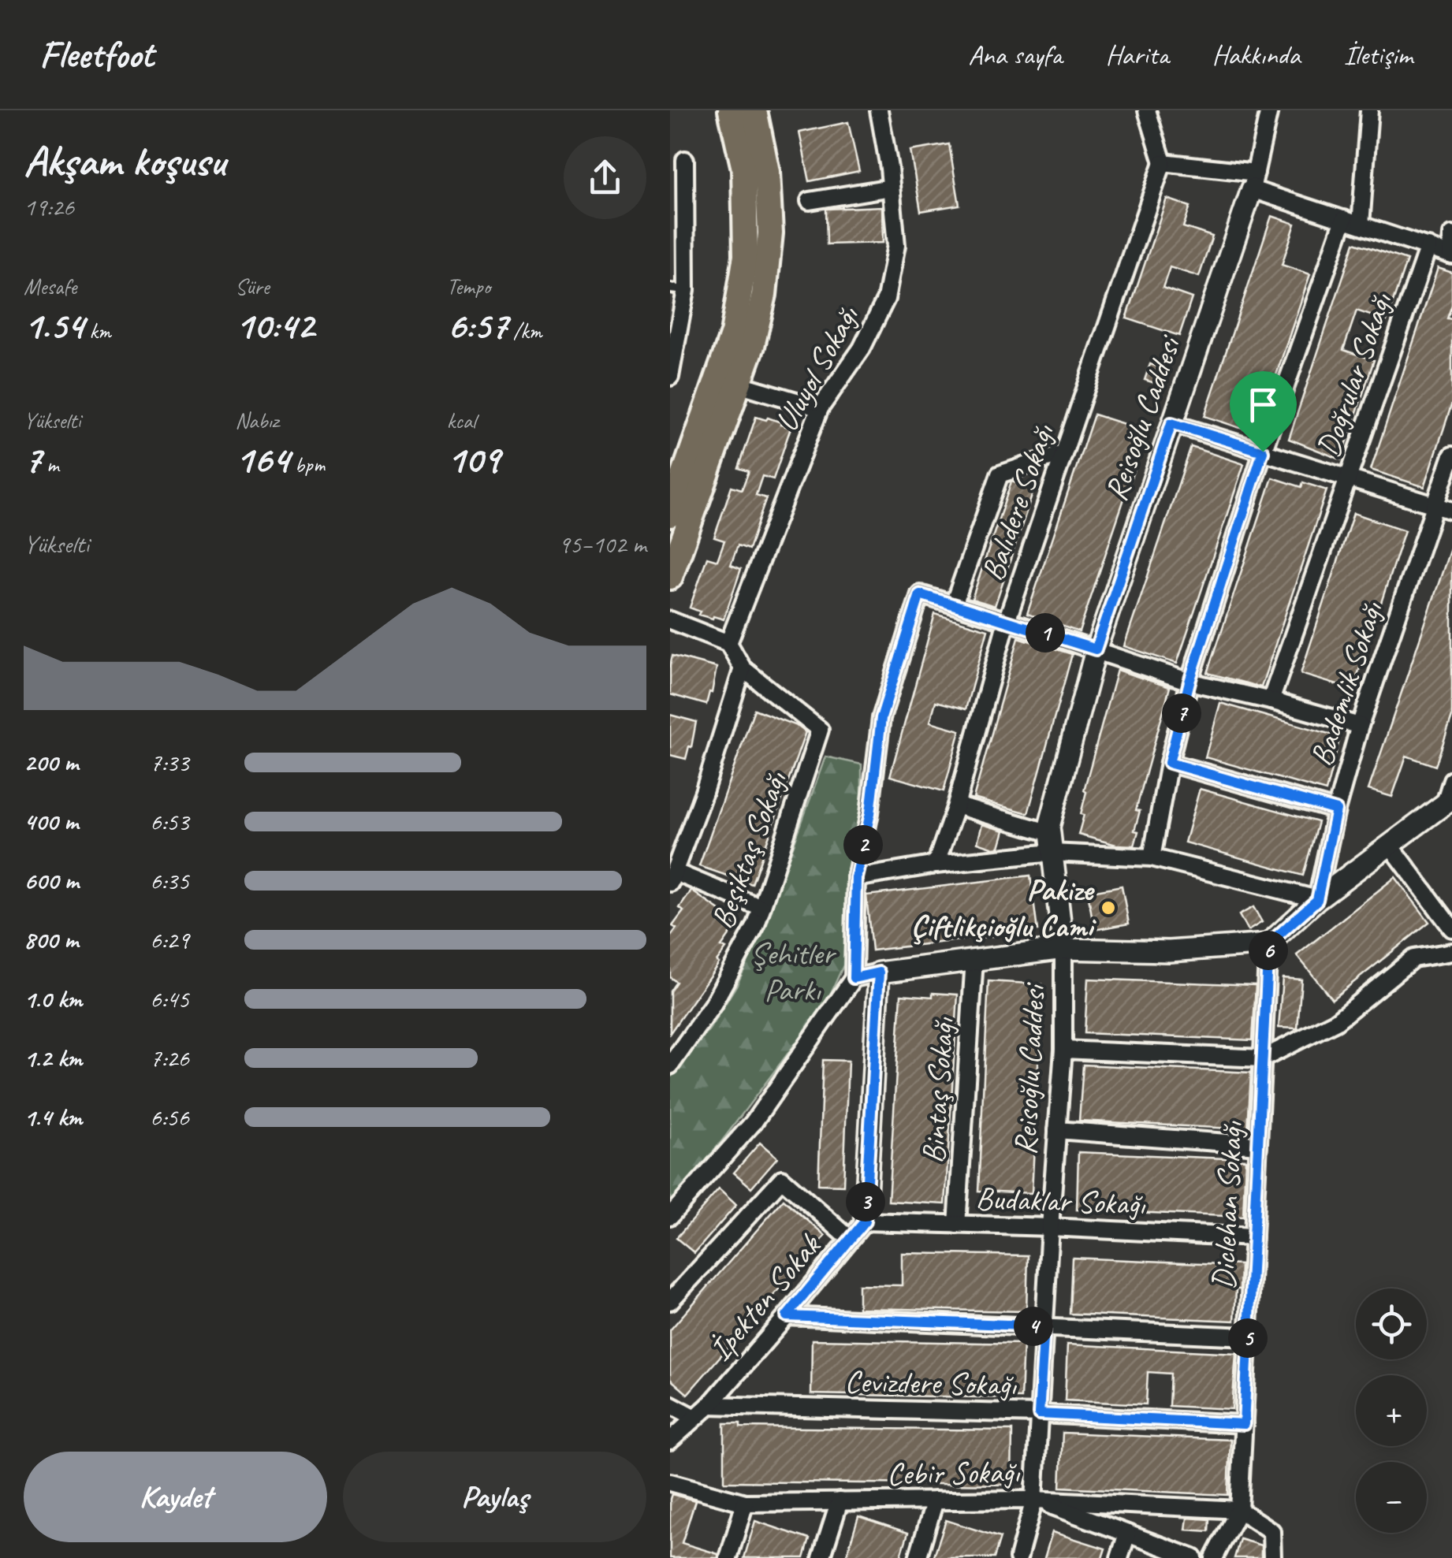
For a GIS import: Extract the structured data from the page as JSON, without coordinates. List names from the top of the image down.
{
  "streets": {
    "street": [
      "Uluyol Sokağı",
      "Doğrular Sokağı",
      "Reisoğlu Caddesi",
      "Balıdere Sokağı",
      "Bademlik Sokağı",
      "Beşiktaş Sokağı",
      "Bintaş Sokağı",
      "Budaklar Sokağı",
      "Diclehan Sokağı",
      "İpekten Sokak",
      "Cevizdere Sokağı",
      "Cebir Sokağı"
    ]
  },
  "crossings": [
    ["Reisoğlu Caddesi", "Budaklar Sokağı"],
    ["Reisoğlu Caddesi", "Cevizdere Sokağı"],
    ["Reisoğlu Caddesi", "Cebir Sokağı"],
    ["Bintaş Sokağı", "Budaklar Sokağı"],
    ["Budaklar Sokağı", "Diclehan Sokağı"],
    ["Budaklar Sokağı", "İpekten Sokak"],
    ["Diclehan Sokağı", "Cevizdere Sokağı"],
    ["Diclehan Sokağı", "Cebir Sokağı"],
    ["İpekten Sokak", "Cevizdere Sokağı"]
  ],
  "parks": ["Şehitler Parkı"],
  "places": ["Pakize Çiftlikçioğlu Cami"],
  "page": {
    "header": "Fleetfoot",
    "nav": [
      "Ana sayfa",
      "Harita",
      "Hakkında",
      "İletişim"
    ],
    "heading": ["Akşam koşusu", "19:26"],
    "stats": [
      ["Mesafe", "1.54 km"],
      ["Süre", "10:42"],
      ["Tempo", "6:57 /km"],
      ["Yükselti", "7 m"],
      ["Nabız", "164 bpm"],
      ["kcal", "109"]
    ],
    "chart": ["Yükselti", "95–102 m"],
    "pins": [
      "1",
      "7",
      "2",
      "6",
      "3",
      "4",
      "5"
    ],
    "list": [
      {
        "name": "200 m",
        "note": "7:33"
      },
      {
        "name": "400 m",
        "note": "6:53"
      },
      {
        "name": "600 m",
        "note": "6:35"
      },
      {
        "name": "800 m",
        "note": "6:29"
      },
      {
        "name": "1.0 km",
        "note": "6:45"
      },
      {
        "name": "1.2 km",
        "note": "7:26"
      },
      {
        "name": "1.4 km",
        "note": "6:56"
      }
    ],
    "map_buttons": ["+", "−"],
    "buttons": ["Kaydet", "Paylaş"]
  }
}
